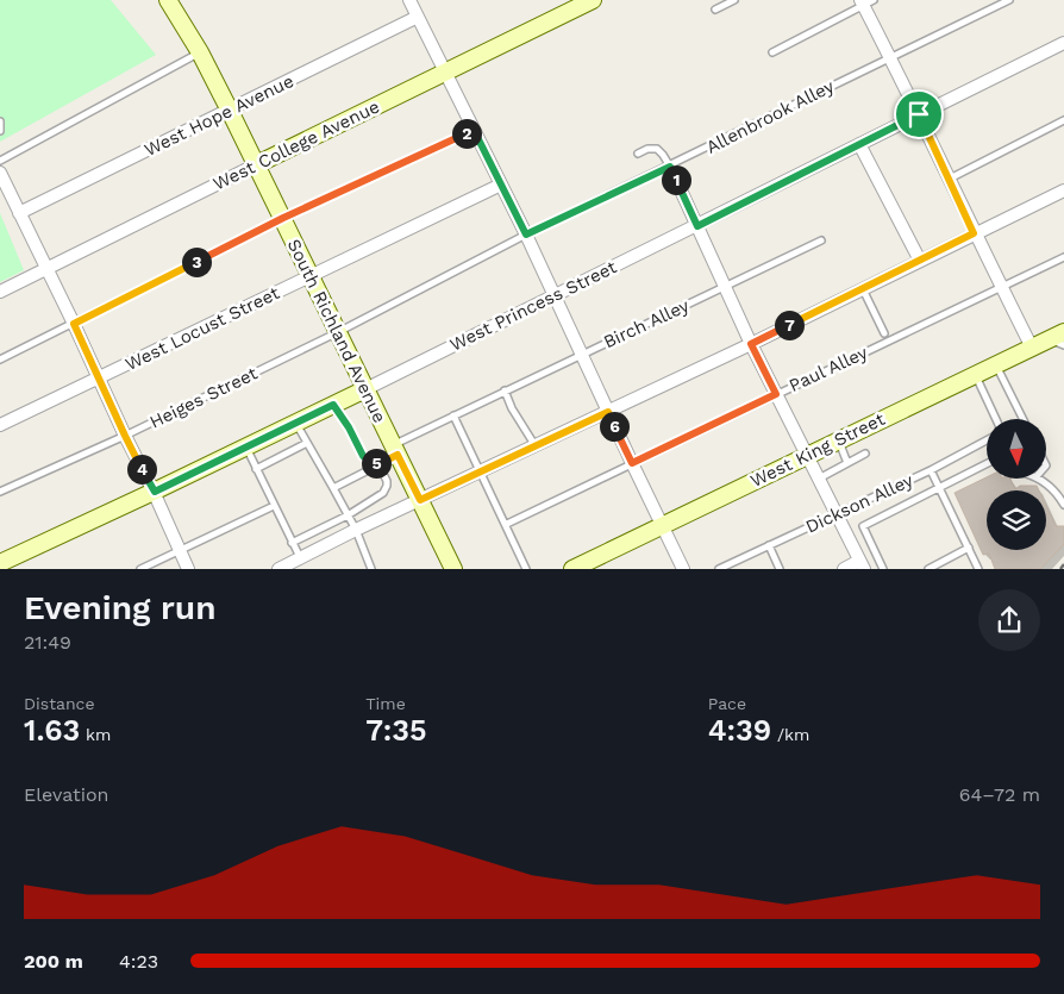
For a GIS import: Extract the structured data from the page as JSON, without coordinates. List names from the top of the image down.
{
  "streets": {
    "street": [
      "West Hope Avenue",
      "West College Avenue",
      "West Princess Street",
      "West Locust Street",
      "South Richland Avenue",
      "West King Street"
    ],
    "lane": [
      "Allenbrook Alley",
      "Birch Alley",
      "Paul Alley",
      "Heiges Street",
      "Dickson Alley"
    ]
  },
  "crossings": [
    ["West Hope Avenue", "South Richland Avenue"],
    ["Allenbrook Alley", "Heiges Street"],
    ["West College Avenue", "South Richland Avenue"],
    ["West Princess Street", "South Richland Avenue"],
    ["Birch Alley", "South Richland Avenue"],
    ["West Locust Street", "South Richland Avenue"],
    ["South Richland Avenue", "Heiges Street"]
  ],
  "north": "bottom",
  "page": {
    "pins": [
      "2",
      "1",
      "3",
      "7",
      "6",
      "5",
      "4"
    ],
    "heading": ["Evening run", "21:49"],
    "stats": [
      ["Distance", "1.63 km"],
      ["Time", "7:35"],
      ["Pace", "4:39 /km"]
    ],
    "chart": ["Elevation", "64–72 m"],
    "list": [
      {
        "name": "200 m",
        "note": "4:23"
      }
    ]
  }
}
